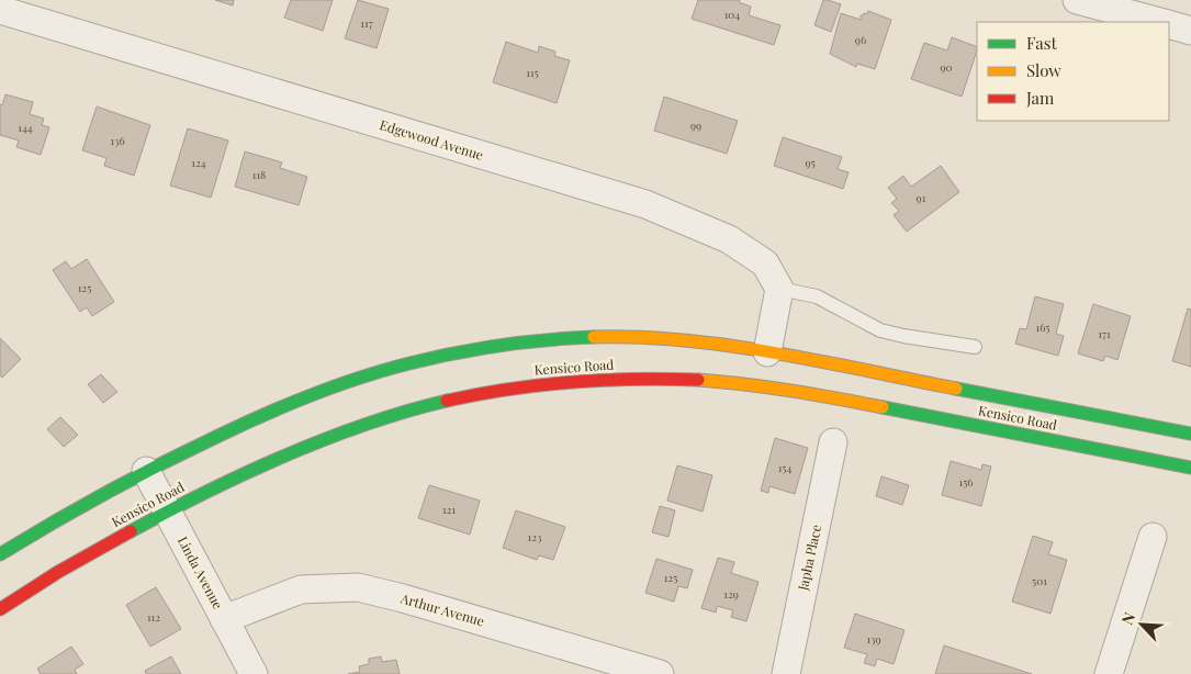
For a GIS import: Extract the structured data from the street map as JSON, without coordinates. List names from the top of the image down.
{
  "streets": {
    "street": [
      "Edgewood Avenue",
      "Kensico Road",
      "Japha Place",
      "Linda Avenue",
      "Arthur Avenue"
    ]
  },
  "crossings": [
    ["Kensico Road", "Linda Avenue"],
    ["Linda Avenue", "Arthur Avenue"]
  ],
  "house_numbers": [
    "104",
    "117",
    "96",
    "90",
    "115",
    "99",
    "144",
    "136",
    "124",
    "95",
    "118",
    "91",
    "125",
    "165",
    "171",
    "154",
    "156",
    "121",
    "123",
    "125",
    "501",
    "129",
    "112",
    "139"
  ],
  "legend": ["Fast", "Slow", "Jam"],
  "north": "top left"
}
